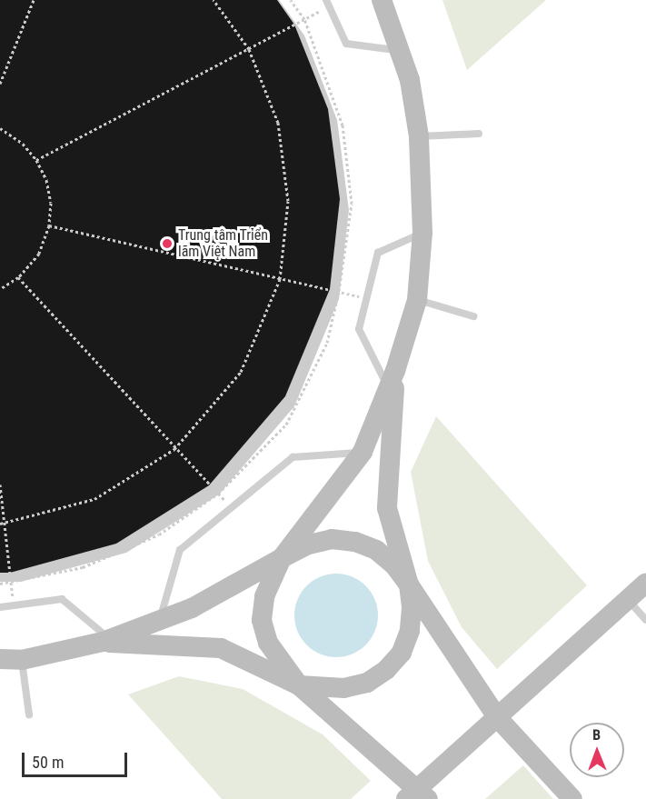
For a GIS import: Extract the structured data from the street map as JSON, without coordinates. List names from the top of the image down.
{
  "places": ["Trung tâm Triển lãm Việt Nam"],
  "scale_bar": "50 m",
  "north": "top"
}
